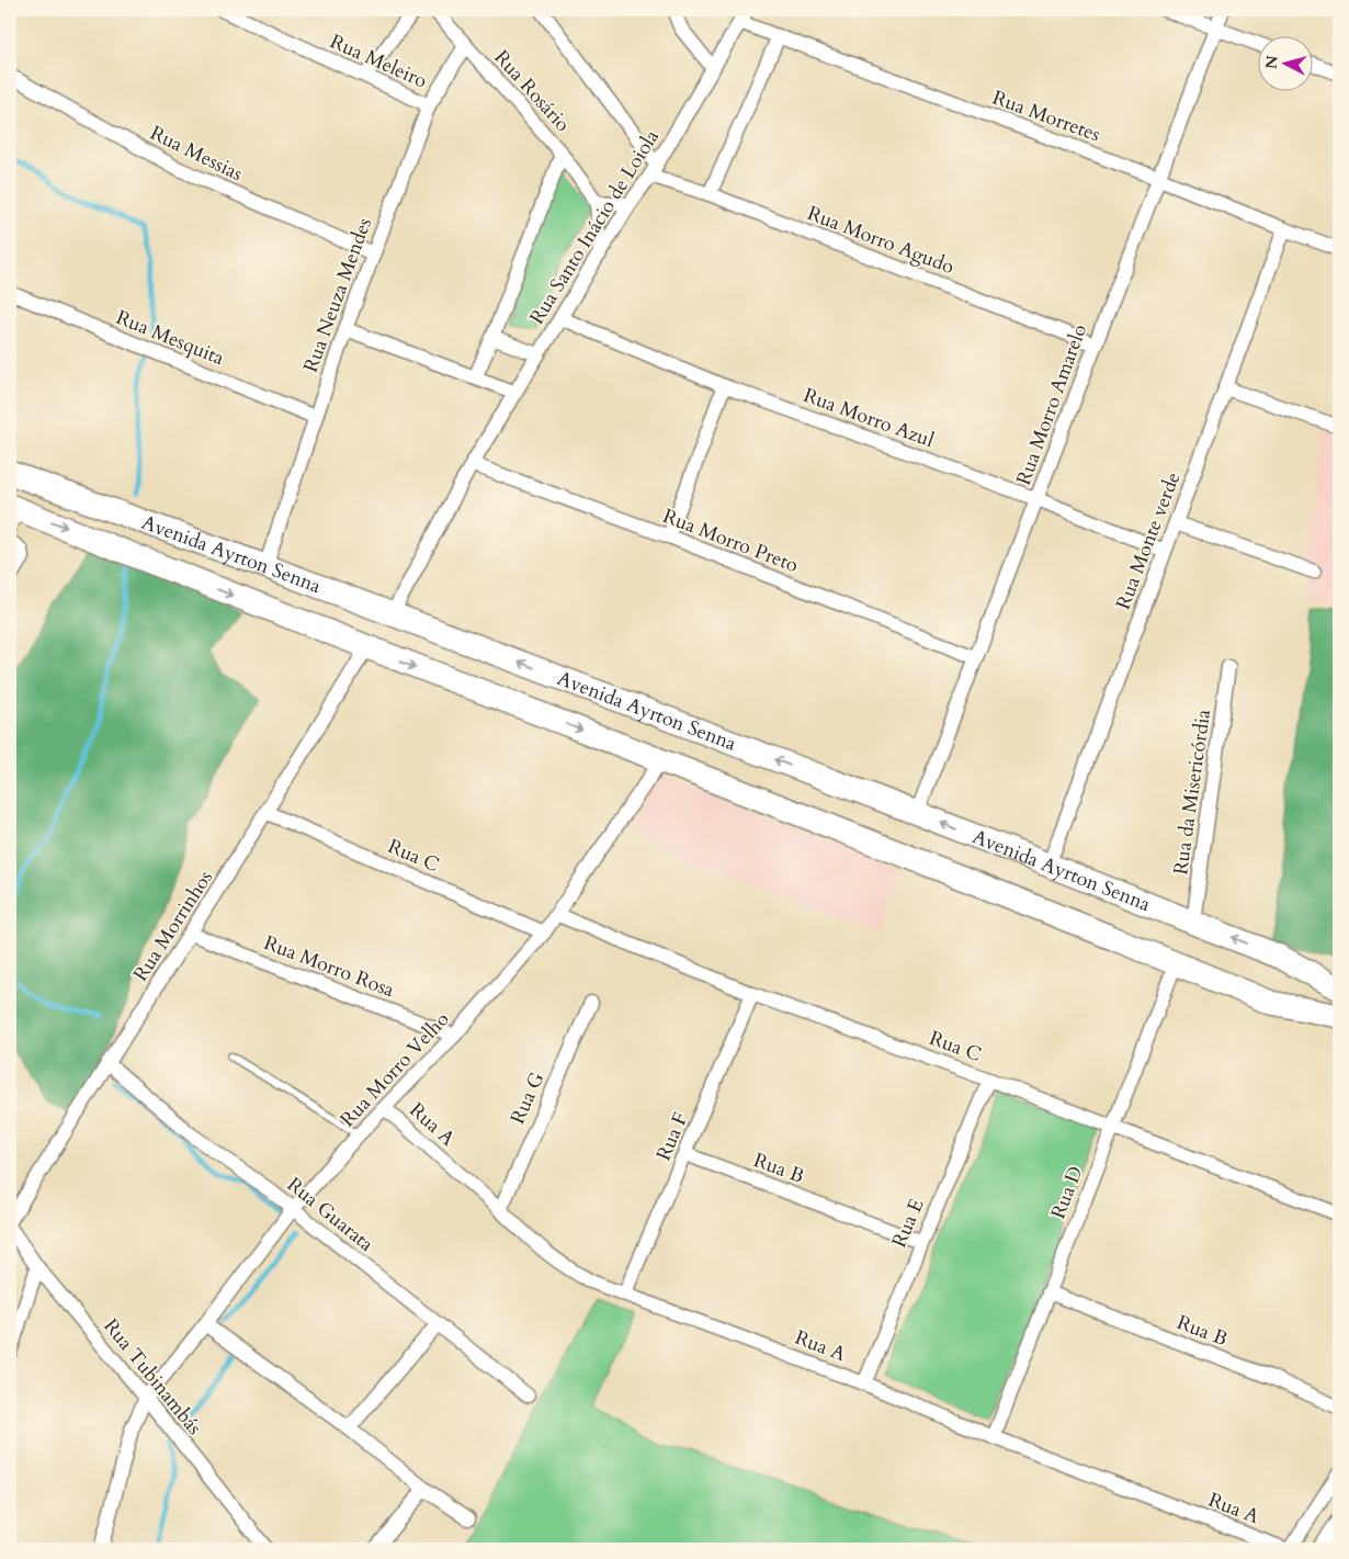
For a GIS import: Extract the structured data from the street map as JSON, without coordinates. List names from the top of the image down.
{
  "streets": {
    "main road": ["Avenida Ayrton Senna"],
    "street": [
      "Rua Meleiro",
      "Rua Rosário",
      "Rua Morretes",
      "Rua Messias",
      "Rua Santo Inácio de Loiola",
      "Rua Morro Agudo",
      "Rua Neuza Mendes",
      "Rua Mesquita",
      "Rua Morro Amarelo",
      "Rua Morro Azul",
      "Rua Morro Preto",
      "Rua Monte verde",
      "Rua da Misericórdia",
      "Rua C",
      "Rua Morrinhos",
      "Rua Morro Rosa",
      "Rua Morro Velho",
      "Rua G",
      "Rua A",
      "Rua F",
      "Rua B",
      "Rua D",
      "Rua Guarata",
      "Rua E",
      "Rua Tubinambás"
    ]
  },
  "crossings": [
    ["Rua Meleiro", "Rua Neuza Mendes"],
    ["Rua Rosário", "Rua Neuza Mendes"],
    ["Rua Morretes", "Rua Santo Inácio de Loiola"],
    ["Rua Morretes", "Rua Morro Amarelo"],
    ["Rua Morretes", "Rua Monte verde"],
    ["Rua Messias", "Rua Neuza Mendes"],
    ["Rua Santo Inácio de Loiola", "Rua Morro Agudo"],
    ["Rua Santo Inácio de Loiola", "Rua Morro Azul"],
    ["Rua Santo Inácio de Loiola", "Rua Morro Preto"],
    ["Rua Santo Inácio de Loiola", "Avenida Ayrton Senna"],
    ["Rua Morro Agudo", "Rua Morro Amarelo"],
    ["Rua Neuza Mendes", "Rua Mesquita"],
    ["Rua Neuza Mendes", "Avenida Ayrton Senna"],
    ["Rua Morro Amarelo", "Rua Morro Azul"],
    ["Rua Morro Amarelo", "Rua Morro Preto"],
    ["Rua Morro Amarelo", "Avenida Ayrton Senna"],
    ["Rua Morro Azul", "Rua Monte verde"],
    ["Rua Monte verde", "Avenida Ayrton Senna"],
    ["Avenida Ayrton Senna", "Rua da Misericórdia"],
    ["Avenida Ayrton Senna", "Rua Morrinhos"],
    ["Avenida Ayrton Senna", "Rua Morro Velho"],
    ["Avenida Ayrton Senna", "Rua D"],
    ["Rua C", "Rua Morrinhos"],
    ["Rua C", "Rua Morro Velho"],
    ["Rua C", "Rua F"],
    ["Rua C", "Rua D"],
    ["Rua C", "Rua E"],
    ["Rua Morrinhos", "Rua Morro Rosa"],
    ["Rua Morrinhos", "Rua Guarata"],
    ["Rua Morro Rosa", "Rua Morro Velho"],
    ["Rua Morro Velho", "Rua A"],
    ["Rua Morro Velho", "Rua Guarata"],
    ["Rua Morro Velho", "Rua Tubinambás"],
    ["Rua G", "Rua A"],
    ["Rua A", "Rua F"],
    ["Rua A", "Rua D"],
    ["Rua A", "Rua E"],
    ["Rua F", "Rua B"],
    ["Rua B", "Rua D"],
    ["Rua B", "Rua E"]
  ],
  "north": "left"
}
